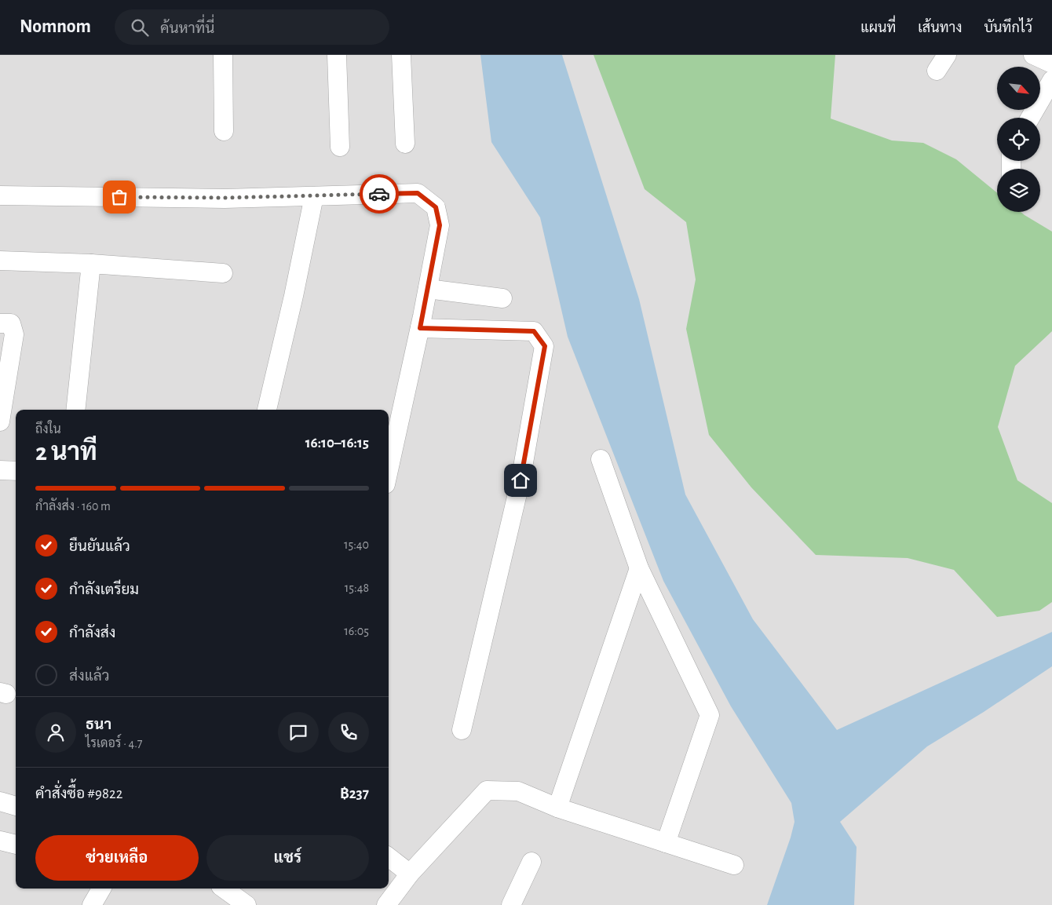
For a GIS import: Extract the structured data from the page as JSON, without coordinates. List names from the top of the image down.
{
  "north": "bottom right",
  "page": {
    "header": "Nomnom",
    "search": "ค้นหาที่นี่",
    "nav": ["แผนที่", "เส้นทาง", "บันทึกไว้"],
    "heading": ["2 นาที", "ถึงใน", "16:10–16:15"],
    "panel": [
      "ธนา",
      "ไรเดอร์ · 4.7",
      "คำสั่งซื้อ #9822",
      "฿237"
    ],
    "bar": "กำลังส่ง · 160 m",
    "list": [
      ["ยืนยันแล้ว", "15:40"],
      ["กำลังเตรียม", "15:48"],
      ["กำลังส่ง", "16:05"],
      "ส่งแล้ว"
    ],
    "buttons": ["ช่วยเหลือ", "แชร์"]
  }
}
